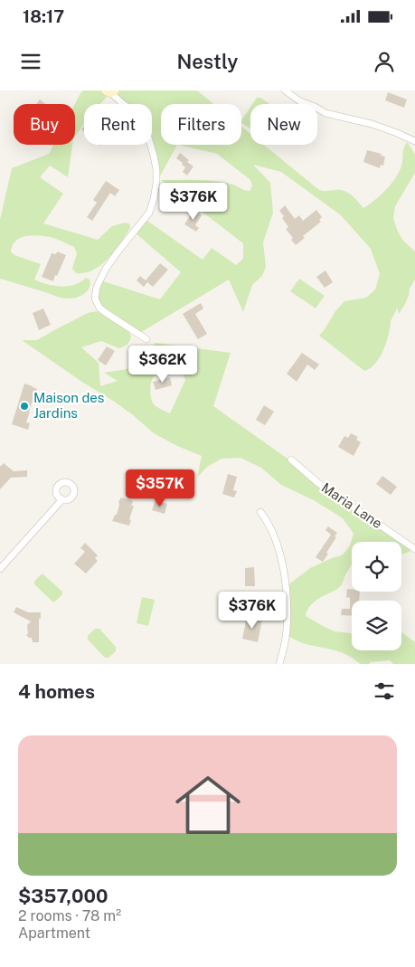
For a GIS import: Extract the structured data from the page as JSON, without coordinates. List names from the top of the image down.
{
  "streets": {
    "street": ["Maria Lane"]
  },
  "places": ["Maison des Jardins"],
  "page": {
    "status": "18:17",
    "header": "Nestly",
    "chip": [
      "Buy",
      "Rent",
      "Filters",
      "New"
    ],
    "price": [
      "$376K",
      "$362K",
      "$357K",
      "$376K"
    ],
    "heading": "4 homes",
    "list": [
      {
        "name": "$357,000",
        "note": "2 rooms · 78 m² · Apartment"
      }
    ]
  }
}
